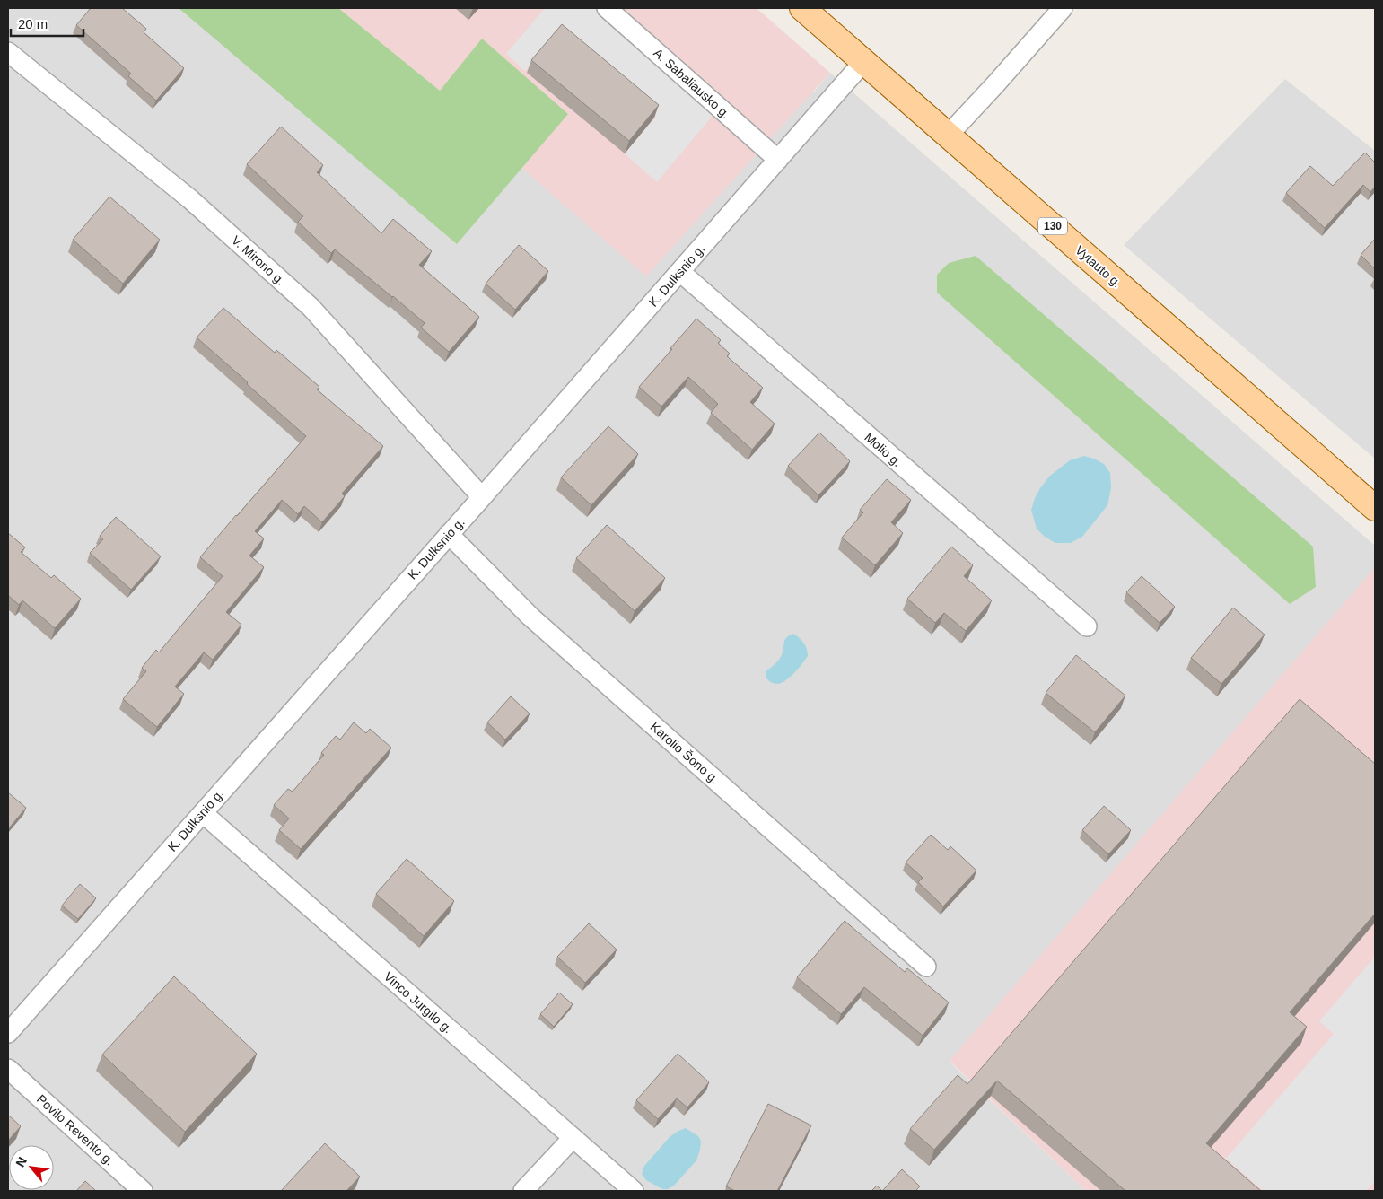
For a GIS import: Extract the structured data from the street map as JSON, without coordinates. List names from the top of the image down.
{
  "streets": {
    "main road": ["130", "Vytauto g."],
    "street": [
      "A. Sabaliausko g.",
      "V. Mirono g.",
      "K. Dulksnio g.",
      "Molio g.",
      "Karolio Šono g.",
      "Vinco Jurgilo g.",
      "Povilo Revento g."
    ]
  },
  "crossings": [
    ["A. Sabaliausko g.", "K. Dulksnio g."],
    ["V. Mirono g.", "K. Dulksnio g."],
    ["Vytauto g.", "K. Dulksnio g."],
    ["K. Dulksnio g.", "Molio g."],
    ["K. Dulksnio g.", "Karolio Šono g."],
    ["K. Dulksnio g.", "Vinco Jurgilo g."]
  ],
  "scale_bar": "20 m",
  "north": "top left"
}
